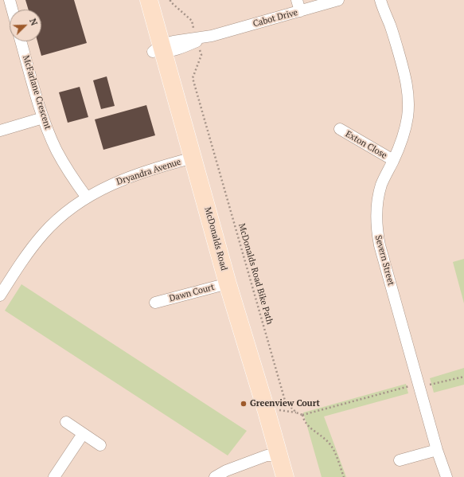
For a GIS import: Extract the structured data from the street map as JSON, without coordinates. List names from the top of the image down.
{
  "streets": {
    "main road": ["McDonalds Road"],
    "street": [
      "Cabot Drive",
      "McFarlane Crescent",
      "Exton Close",
      "Dryandra Avenue",
      "Severn Street",
      "Dawn Court"
    ],
    "path": ["McDonalds Road Bike Path"]
  },
  "crossings": [
    ["Cabot Drive", "McDonalds Road"],
    ["McFarlane Crescent", "Dryandra Avenue"],
    ["Exton Close", "Severn Street"],
    ["Dryandra Avenue", "McDonalds Road"],
    ["McDonalds Road", "Dawn Court"]
  ],
  "places": ["Greenview Court"],
  "north": "top right"
}
